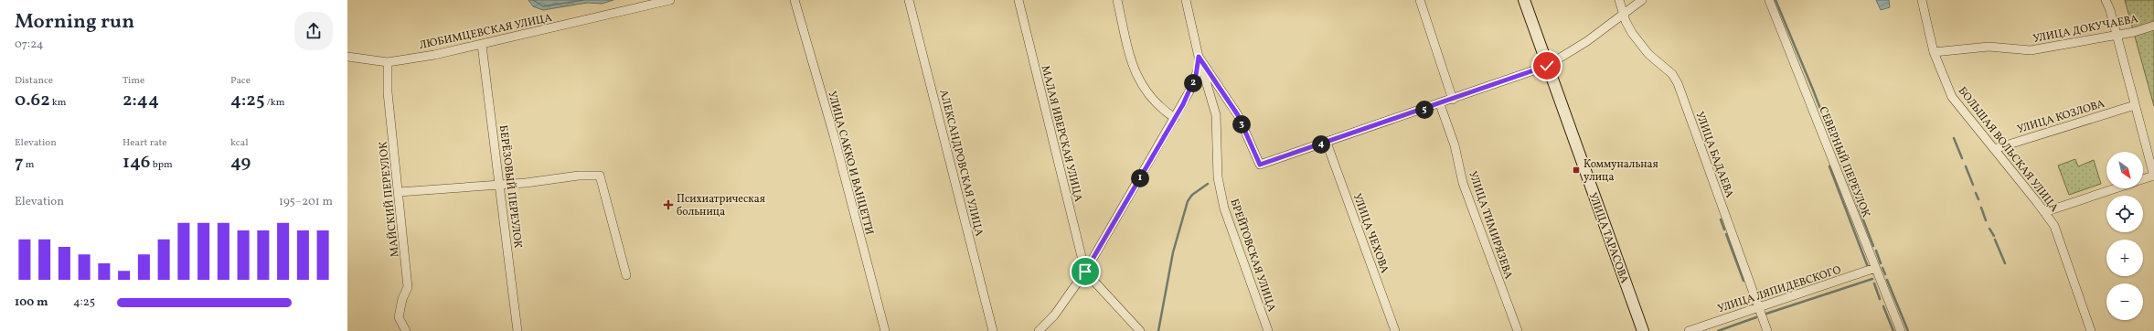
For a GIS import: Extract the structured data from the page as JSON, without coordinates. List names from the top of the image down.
{
  "streets": {
    "street": [
      "УЛИЦА ДОКУЧАЕВА",
      "ЛЮБИМЦЕВСКАЯ УЛИЦА",
      "УЛИЦА КОЗЛОВА",
      "МАЛАЯ ИВЕРСКАЯ УЛИЦА",
      "БОЛЬШАЯ ВОЛЬСКАЯ УЛИЦА",
      "УЛИЦА БАДАЕВА",
      "СЕВЕРНЫЙ ПЕРЕУЛОК",
      "УЛИЦА САККО И ВАНЦЕТТИ",
      "АЛЕКСАНДРОВСКАЯ УЛИЦА",
      "БЕРЁЗОВЫЙ ПЕРЕУЛОК",
      "МАЙСКИЙ ПЕРЕУЛОК",
      "УЛИЦА ТИМИРЯЗЕВА",
      "УЛИЦА ЧЕХОВА",
      "УЛИЦА ТАРАСОВА",
      "БРЕЙТОВСКАЯ УЛИЦА",
      "УЛИЦА ЛЯПИДЕВСКОГО"
    ]
  },
  "crossings": [
    ["УЛИЦА ДОКУЧАЕВА", "БОЛЬШАЯ ВОЛЬСКАЯ УЛИЦА"],
    ["ЛЮБИМЦЕВСКАЯ УЛИЦА", "БЕРЁЗОВЫЙ ПЕРЕУЛОК"],
    ["ЛЮБИМЦЕВСКАЯ УЛИЦА", "МАЙСКИЙ ПЕРЕУЛОК"],
    ["УЛИЦА КОЗЛОВА", "БОЛЬШАЯ ВОЛЬСКАЯ УЛИЦА"],
    ["УЛИЦА БАДАЕВА", "УЛИЦА ЛЯПИДЕВСКОГО"],
    ["СЕВЕРНЫЙ ПЕРЕУЛОК", "УЛИЦА ЛЯПИДЕВСКОГО"]
  ],
  "places": {
    "transit": ["Коммунальная улица"],
    "health": ["Психиатрическая больница"]
  },
  "north": "bottom right",
  "page": {
    "heading": ["Morning run", "07:24"],
    "stats": [
      ["Distance", "0.62 km"],
      ["Time", "2:44"],
      ["Pace", "4:25 /km"],
      ["Elevation", "7 m"],
      ["Heart rate", "146 bpm"],
      ["kcal", "49"]
    ],
    "pins": [
      "2",
      "5",
      "3",
      "4",
      "1"
    ],
    "map_buttons": ["+", "−"],
    "chart": ["Elevation", "195–201 m"],
    "list": [
      {
        "name": "100 m",
        "note": "4:25"
      }
    ]
  }
}
